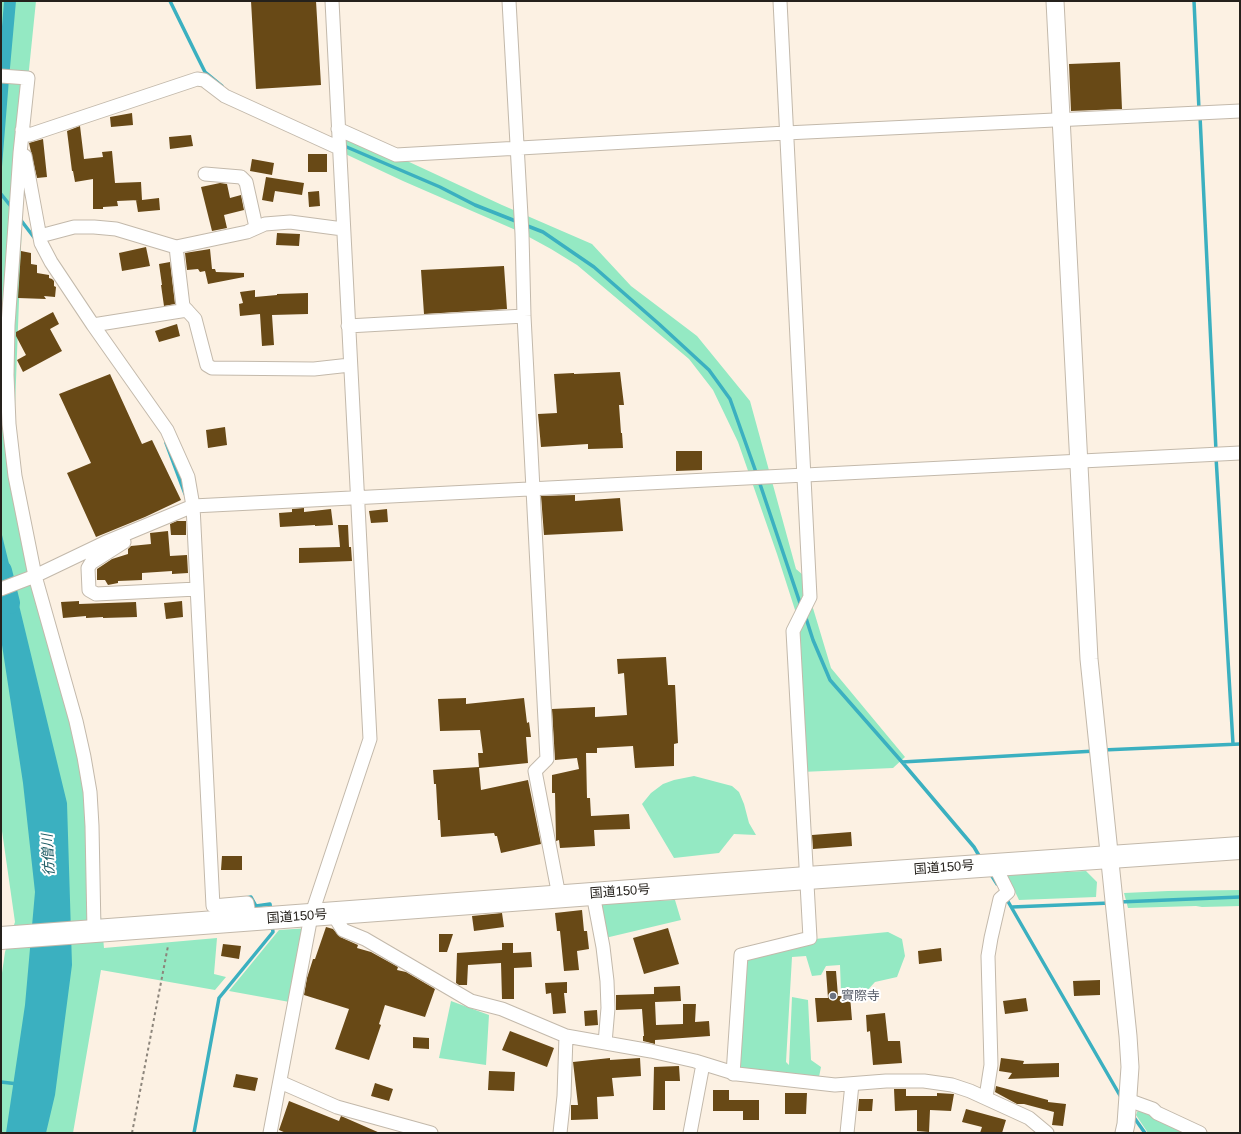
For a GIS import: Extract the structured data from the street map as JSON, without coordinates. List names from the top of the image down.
{
  "streets": {
    "highway": ["国道150号"]
  },
  "water": ["彷僧川"],
  "places": ["實際寺"]
}
